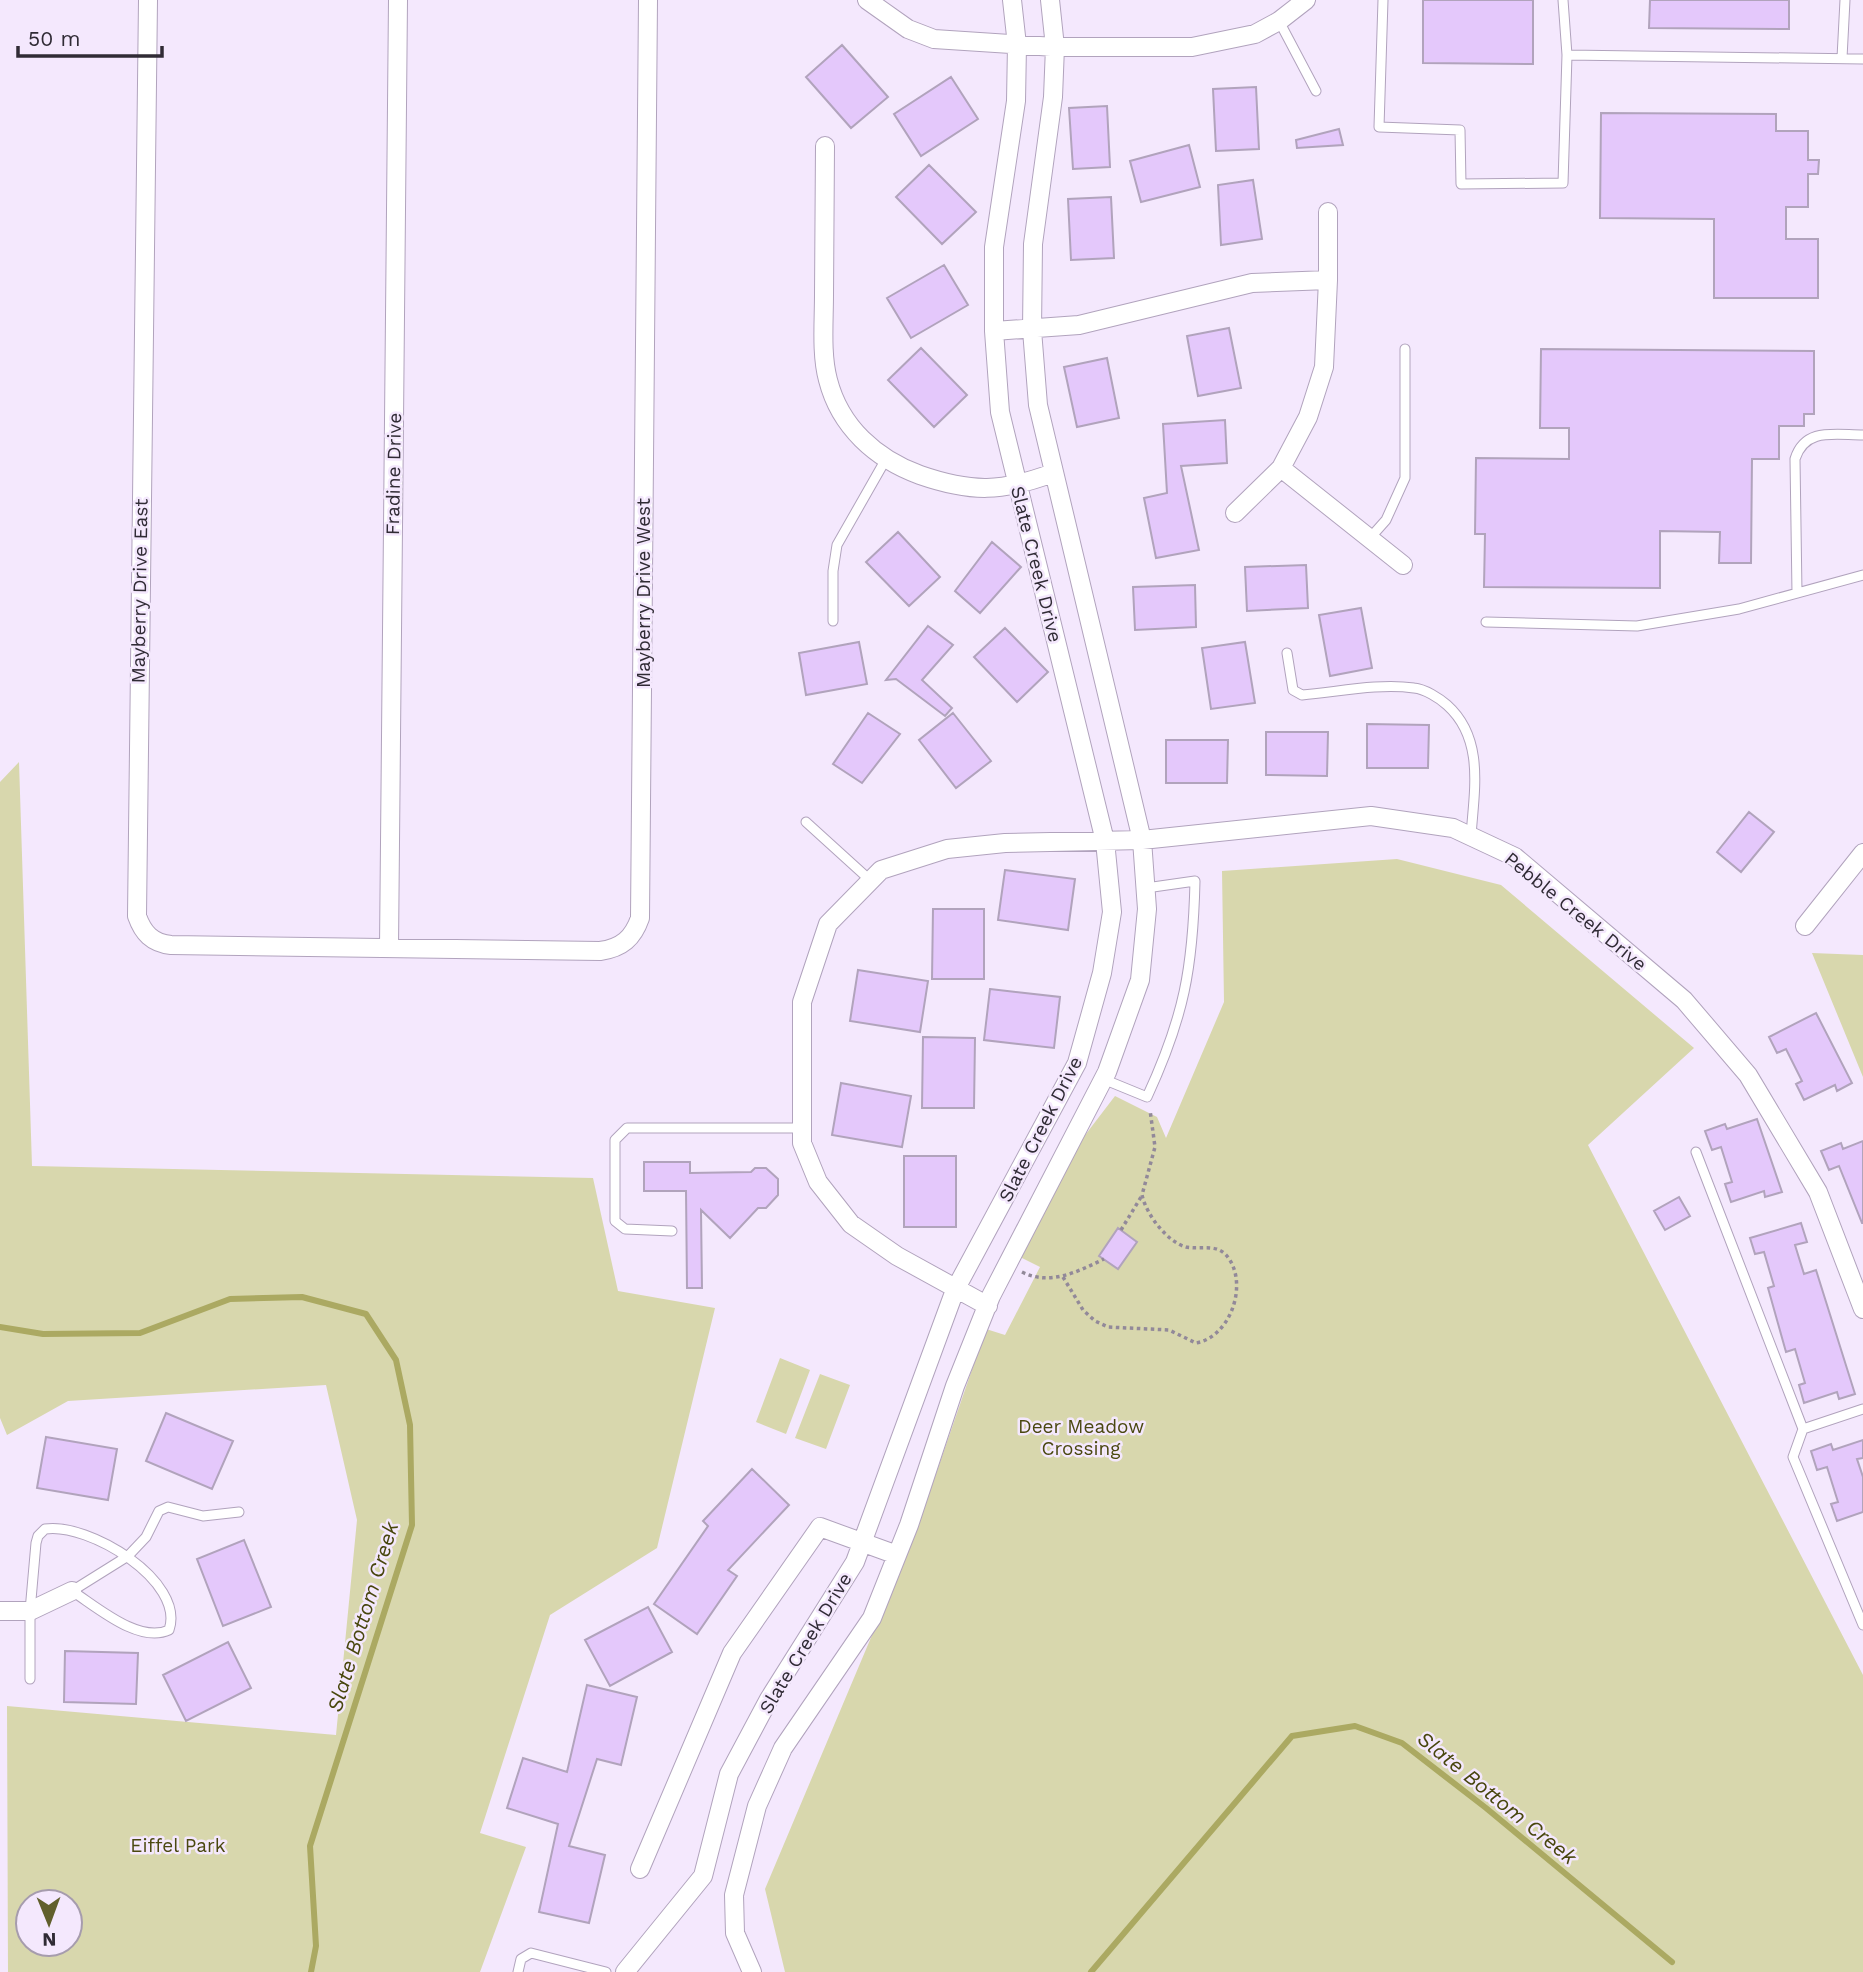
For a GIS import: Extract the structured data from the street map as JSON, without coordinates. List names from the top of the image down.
{
  "streets": {
    "street": [
      "Fradine Drive",
      "Slate Creek Drive",
      "Mayberry Drive East",
      "Mayberry Drive West",
      "Pebble Creek Drive"
    ]
  },
  "crossings": [
    ["Fradine Drive", "Mayberry Drive East"],
    ["Fradine Drive", "Mayberry Drive West"],
    ["Slate Creek Drive", "Pebble Creek Drive"],
    ["Mayberry Drive East", "Mayberry Drive West"]
  ],
  "water": ["Slate Bottom Creek"],
  "parks": ["Deer Meadow Crossing", "Eiffel Park"],
  "scale_bar": "50 m",
  "north": "bottom"
}
